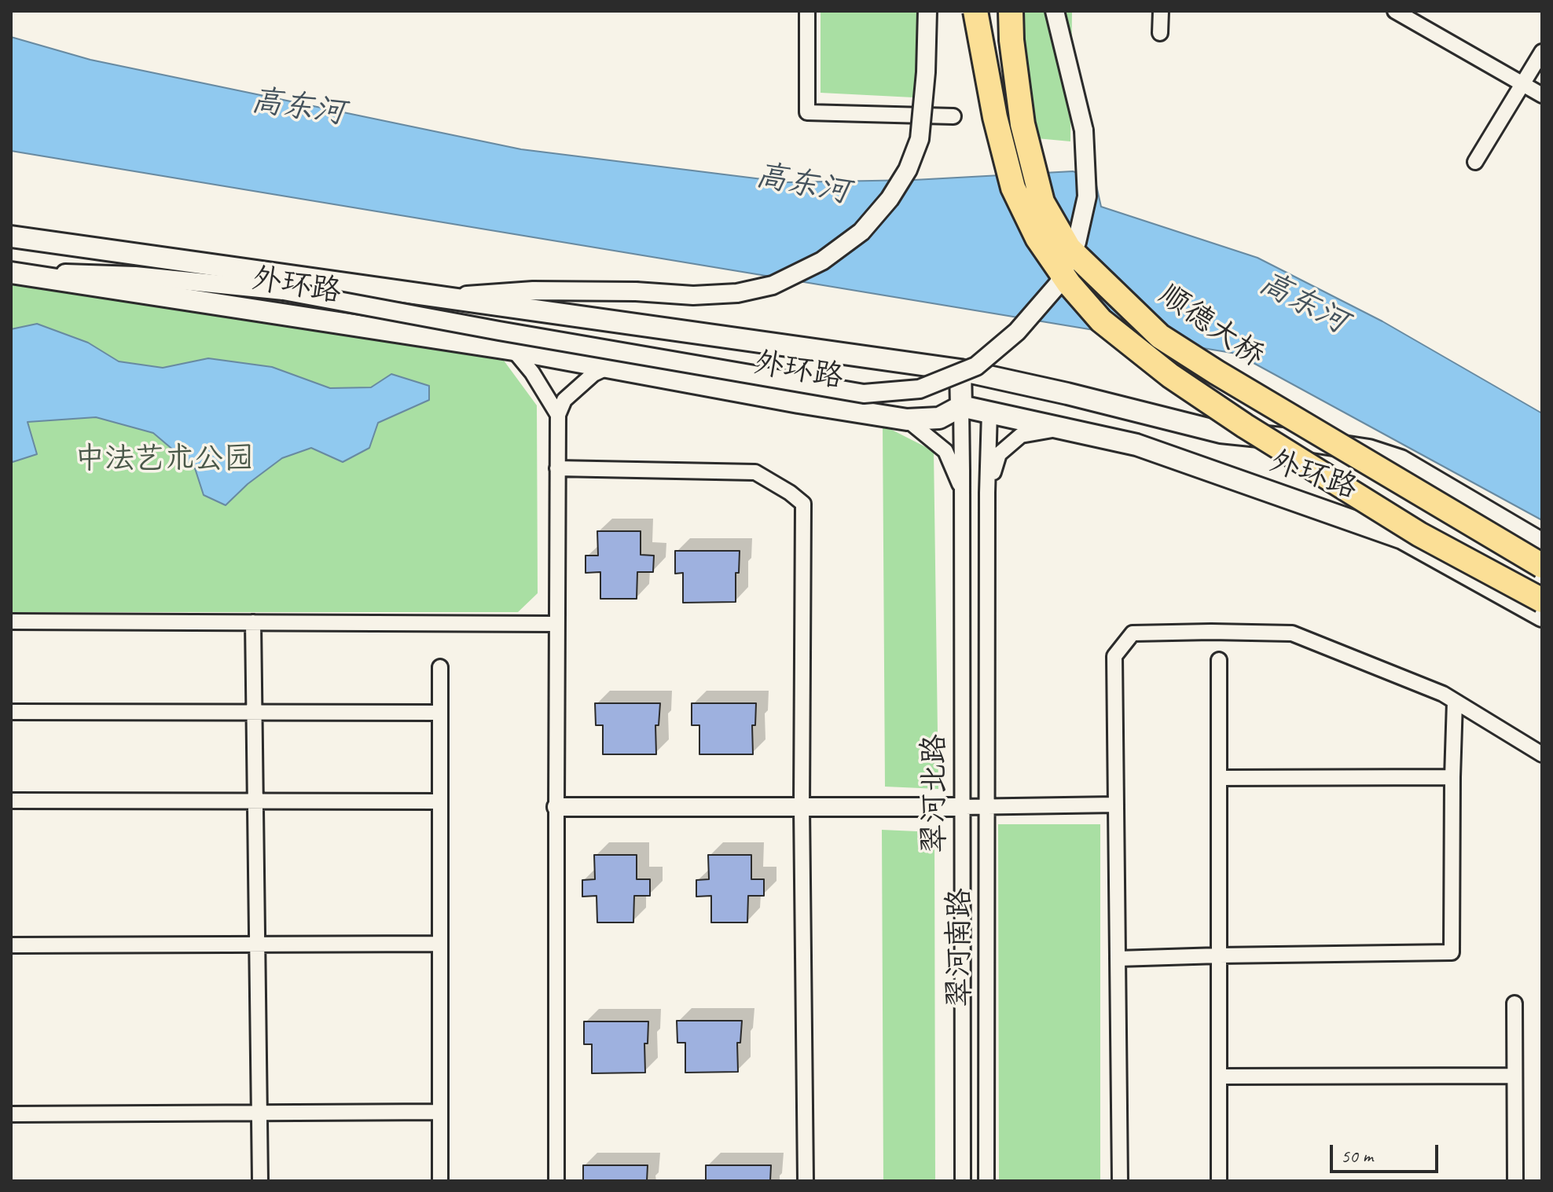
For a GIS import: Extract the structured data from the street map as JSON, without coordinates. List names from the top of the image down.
{
  "streets": {
    "main road": ["外环路", "顺德大桥"],
    "street": ["翠河北路", "翠河南路"]
  },
  "crossings": [
    ["外环路", "翠河北路"],
    ["外环路", "翠河南路"]
  ],
  "water": ["高东河"],
  "parks": ["中法艺术公园"],
  "scale_bar": "50 m"
}
